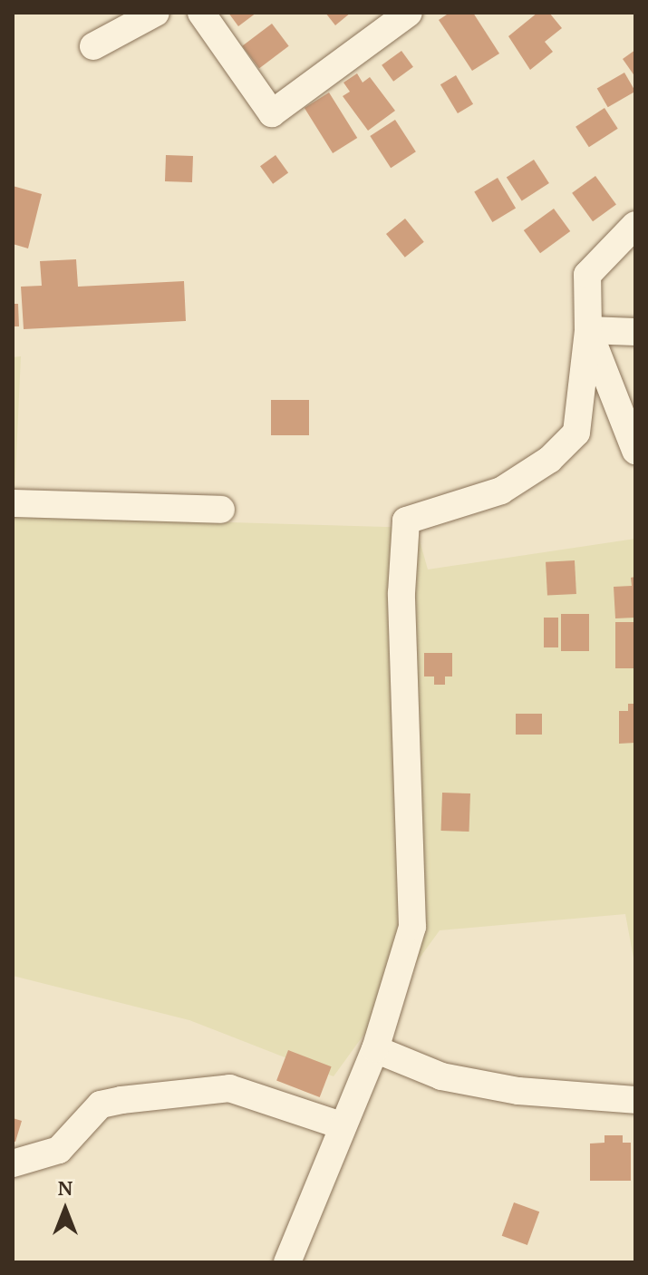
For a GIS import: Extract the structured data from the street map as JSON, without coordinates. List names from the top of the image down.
{
  "north": "top"
}
